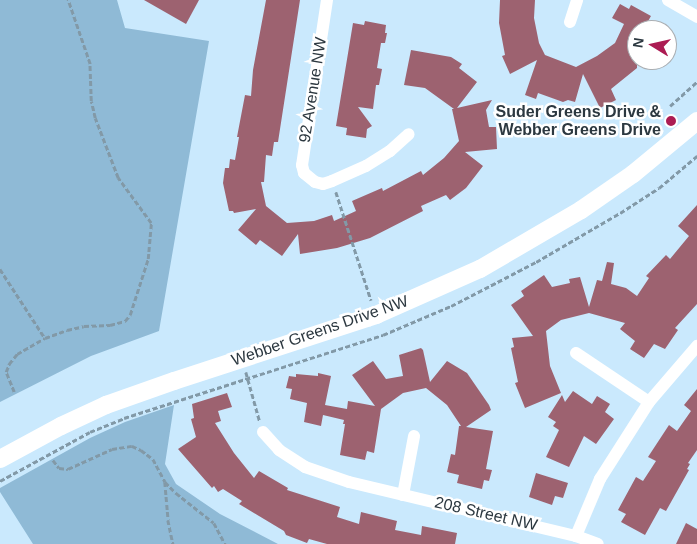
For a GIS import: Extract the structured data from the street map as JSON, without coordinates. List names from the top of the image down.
{
  "streets": {
    "main road": ["Webber Greens Drive NW"],
    "street": ["92 Avenue NW", "208 Street NW"]
  },
  "places": ["Suder Greens Drive & Webber Greens Drive"],
  "north": "left"
}
